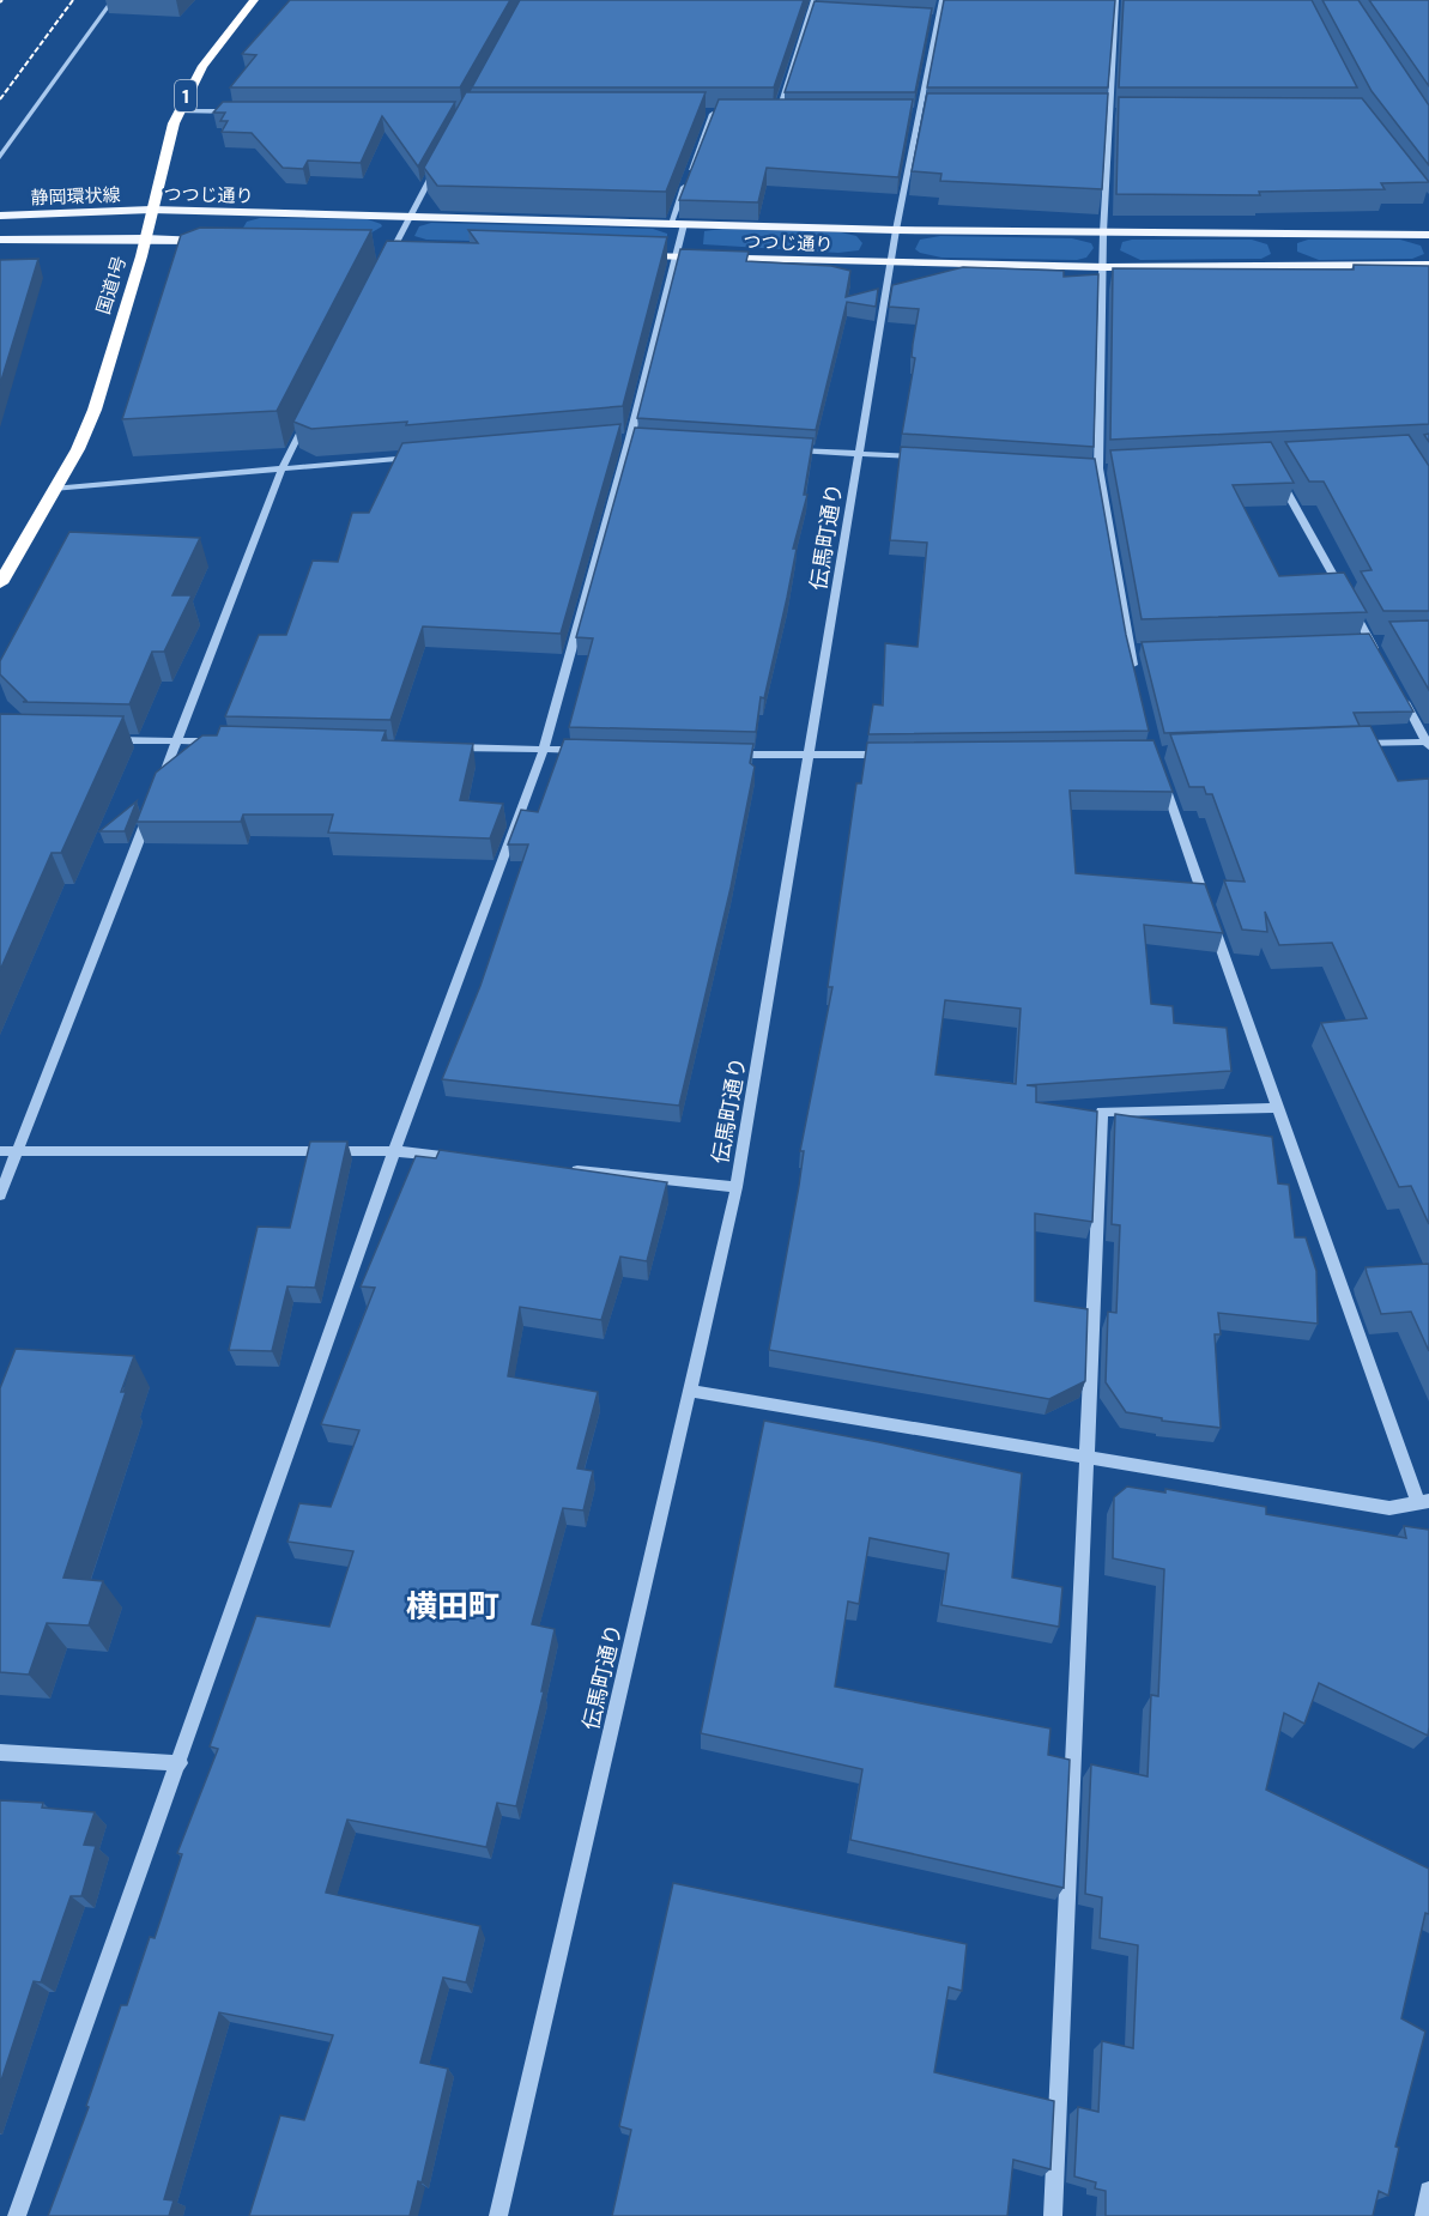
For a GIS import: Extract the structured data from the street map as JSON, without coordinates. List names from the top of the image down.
{
  "streets": {
    "highway": ["1", "国道1号"],
    "main road": ["つつじ通り", "静岡環状線"],
    "street": ["伝馬町通り"]
  },
  "crossings": [
    ["つつじ通り", "静岡環状線"],
    ["つつじ通り", "国道1号"],
    ["つつじ通り", "伝馬町通り"],
    ["静岡環状線", "国道1号"]
  ],
  "districts": ["横田町"]
}
